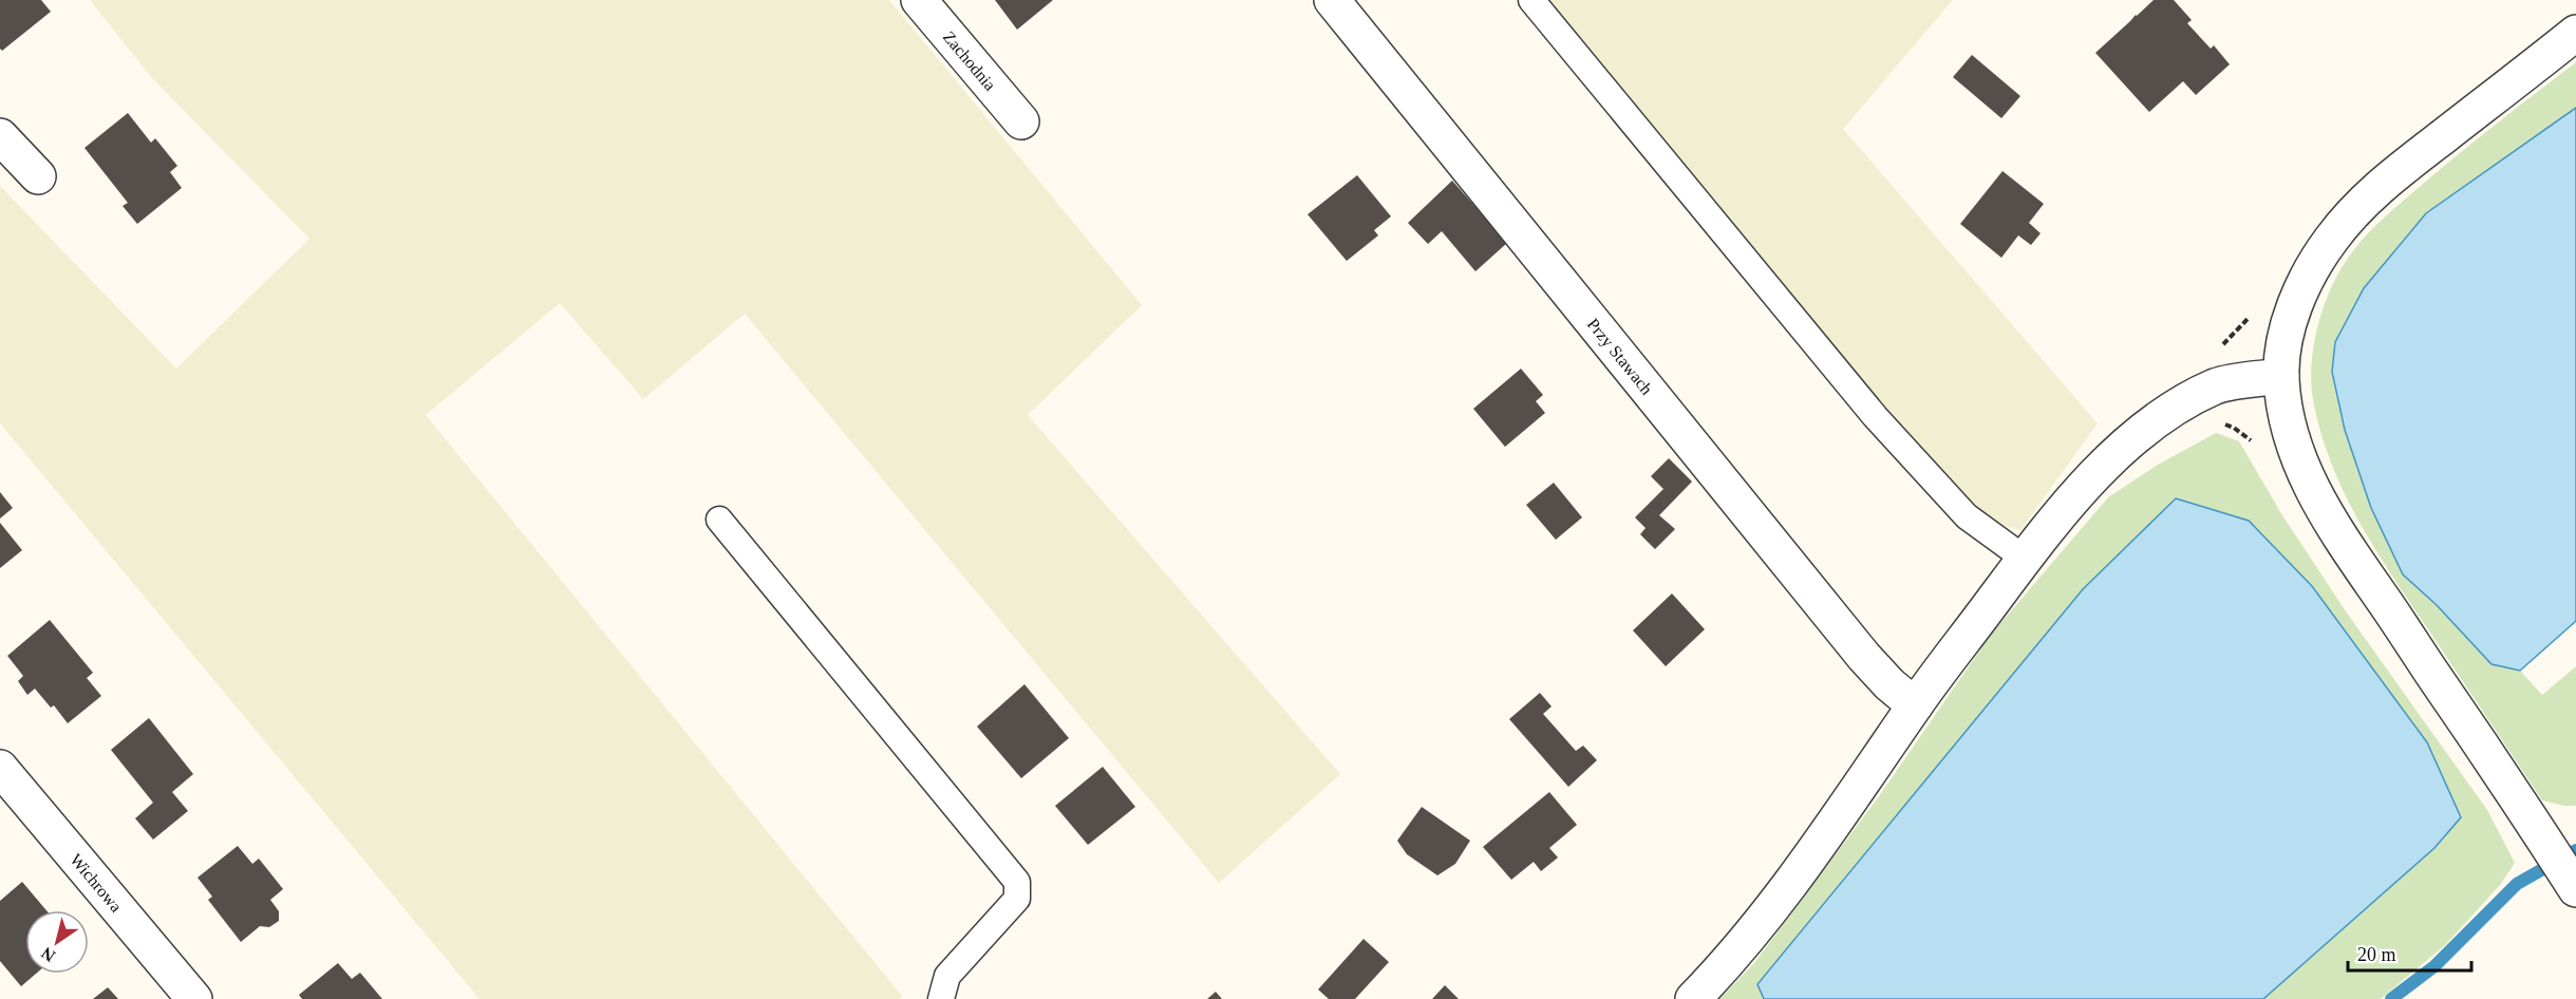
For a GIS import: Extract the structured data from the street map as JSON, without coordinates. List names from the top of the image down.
{
  "streets": {
    "street": ["Zachodnia", "Przy Stawach", "Wichrowa"]
  },
  "scale_bar": "20 m",
  "north": "bottom left"
}
